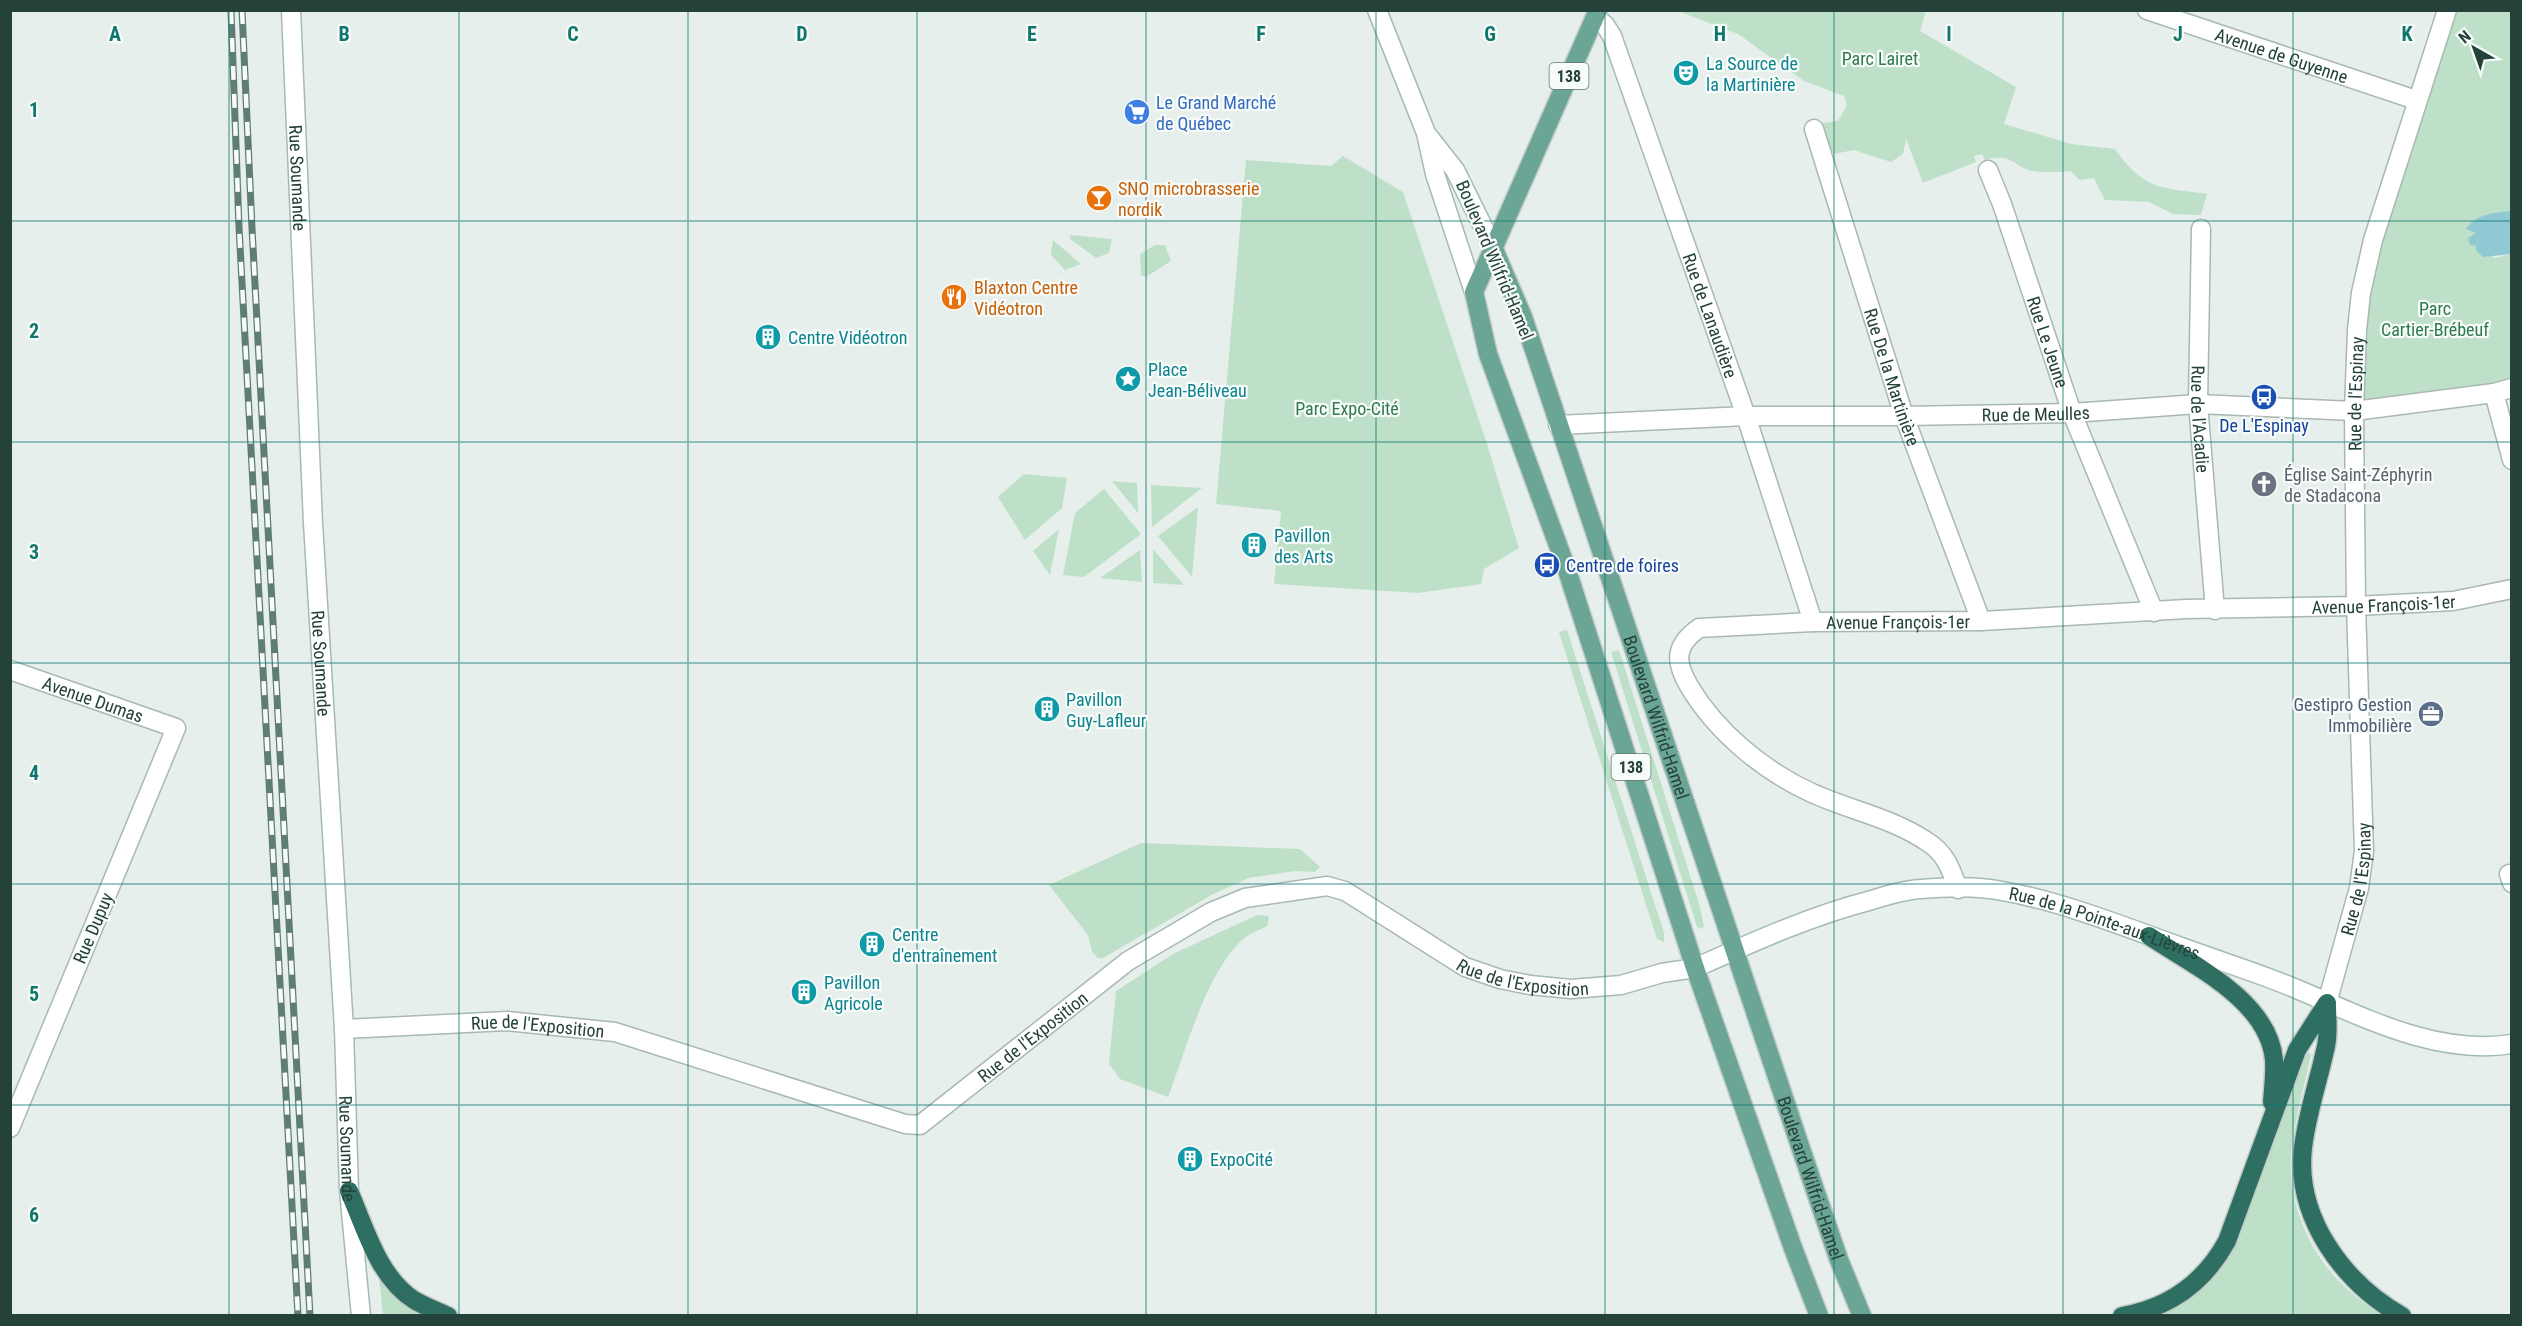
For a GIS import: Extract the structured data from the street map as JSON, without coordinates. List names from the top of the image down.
{
  "streets": {
    "main road": ["138", "Boulevard Wilfrid-Hamel"],
    "street": [
      "Avenue de Guyenne",
      "Rue Soumande",
      "Rue de Lanaudière",
      "Rue Le Jeune",
      "Rue De la Martinière",
      "Rue de l'Espinay",
      "Rue de Meulles",
      "Rue de l'Acadie",
      "Avenue François-1er",
      "Avenue Dumas",
      "Rue de la Pointe-aux-Lièvres",
      "Rue Dupuy",
      "Rue de l'Exposition"
    ]
  },
  "crossings": [
    ["Avenue de Guyenne", "Rue de l'Espinay"],
    ["138", "Boulevard Wilfrid-Hamel"],
    ["138", "Rue de Lanaudière"],
    ["Rue Soumande", "Rue de l'Exposition"],
    ["Boulevard Wilfrid-Hamel", "Rue de Meulles"],
    ["Boulevard Wilfrid-Hamel", "Rue de la Pointe-aux-Lièvres"],
    ["Boulevard Wilfrid-Hamel", "Rue de l'Exposition"],
    ["Rue de Lanaudière", "Rue de Meulles"],
    ["Rue de Lanaudière", "Avenue François-1er"],
    ["Rue Le Jeune", "Rue de Meulles"],
    ["Rue Le Jeune", "Avenue François-1er"],
    ["Rue De la Martinière", "Rue de Meulles"],
    ["Rue De la Martinière", "Avenue François-1er"],
    ["Rue de l'Espinay", "Rue de Meulles"],
    ["Rue de l'Espinay", "Avenue François-1er"],
    ["Rue de l'Espinay", "Rue de la Pointe-aux-Lièvres"],
    ["Rue de Meulles", "Rue de l'Acadie"],
    ["Rue de l'Acadie", "Avenue François-1er"],
    ["Avenue François-1er", "Rue de la Pointe-aux-Lièvres"],
    ["Avenue Dumas", "Rue Dupuy"],
    ["Rue de la Pointe-aux-Lièvres", "Rue de l'Exposition"]
  ],
  "parks": ["Parc Lairet", "Parc Cartier-Brébeuf", "Parc Expo-Cité"],
  "places": {
    "theatre": ["La Source de la Martinière"],
    "supermarket": ["Le Grand Marché de Québec"],
    "bar": ["SNO microbrasserie nordik"],
    "restaurant": ["Blaxton Centre Vidéotron"],
    "building": [
      "Centre Vidéotron",
      "Pavillon des Arts",
      "Pavillon Guy-Lafleur",
      "Centre d'entraînement",
      "Pavillon Agricole",
      "ExpoCité"
    ],
    "place": ["Place Jean-Béliveau"],
    "bus stop": ["De L'Espinay", "Centre de foires"],
    "church": ["Église Saint-Zéphyrin de Stadacona"],
    "office": ["Gestipro Gestion Immobilière"]
  },
  "north": "top left",
  "grid": {
    "columns": [
      "A",
      "B",
      "C",
      "D",
      "E",
      "F",
      "G",
      "H",
      "I",
      "J",
      "K"
    ],
    "rows": [
      "1",
      "2",
      "3",
      "4",
      "5",
      "6"
    ]
  }
}
